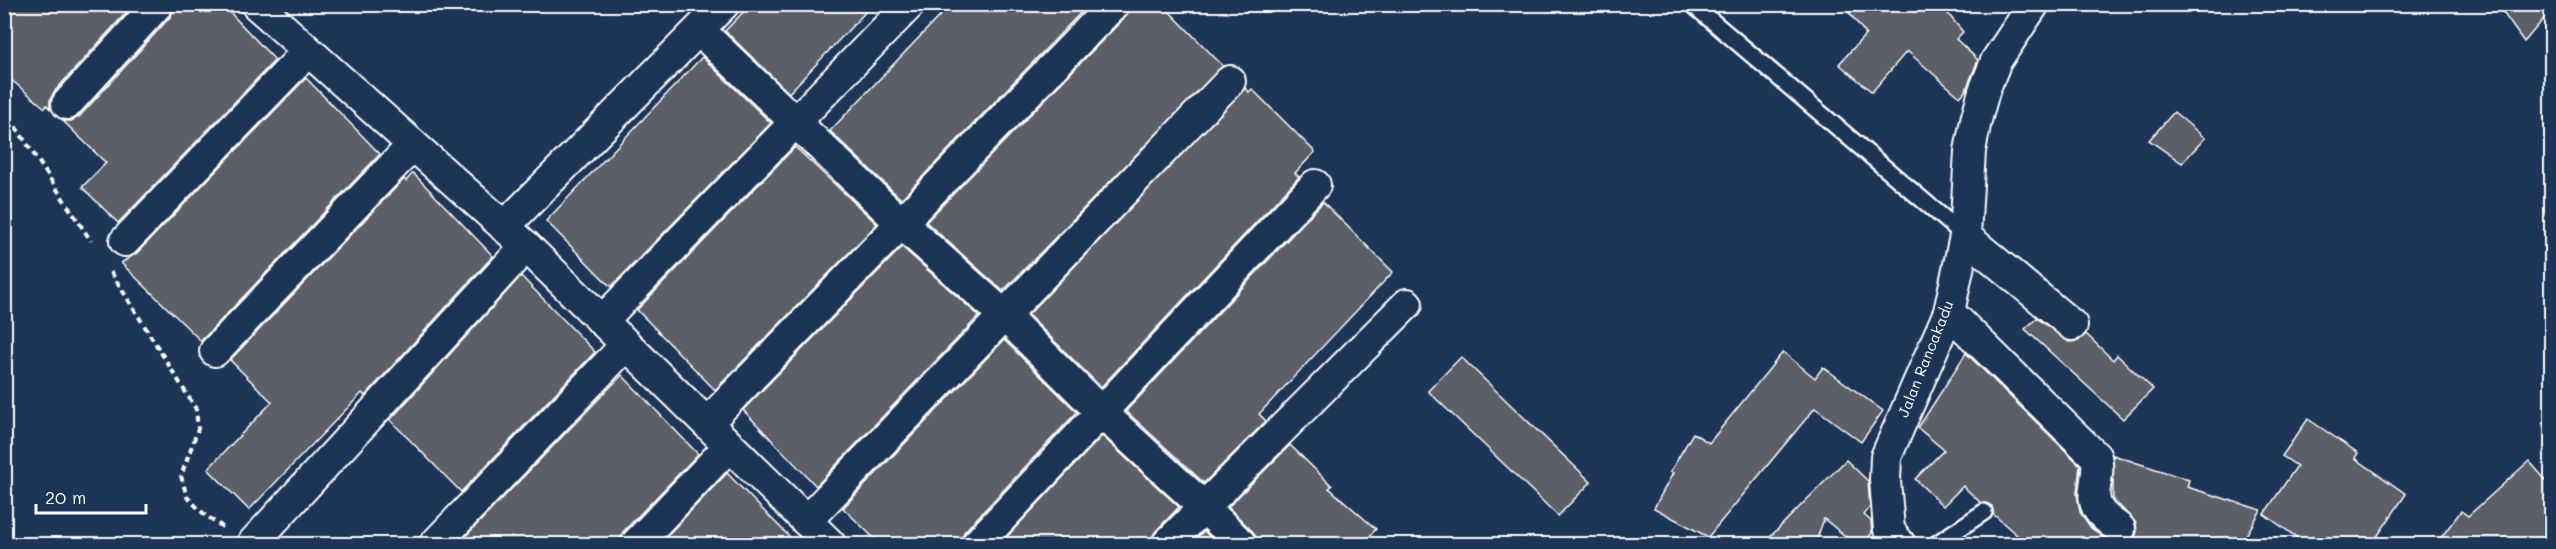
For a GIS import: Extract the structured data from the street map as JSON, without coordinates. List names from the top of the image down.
{
  "streets": {
    "street": ["Jalan Rancakadu"]
  },
  "scale_bar": "20 m"
}
